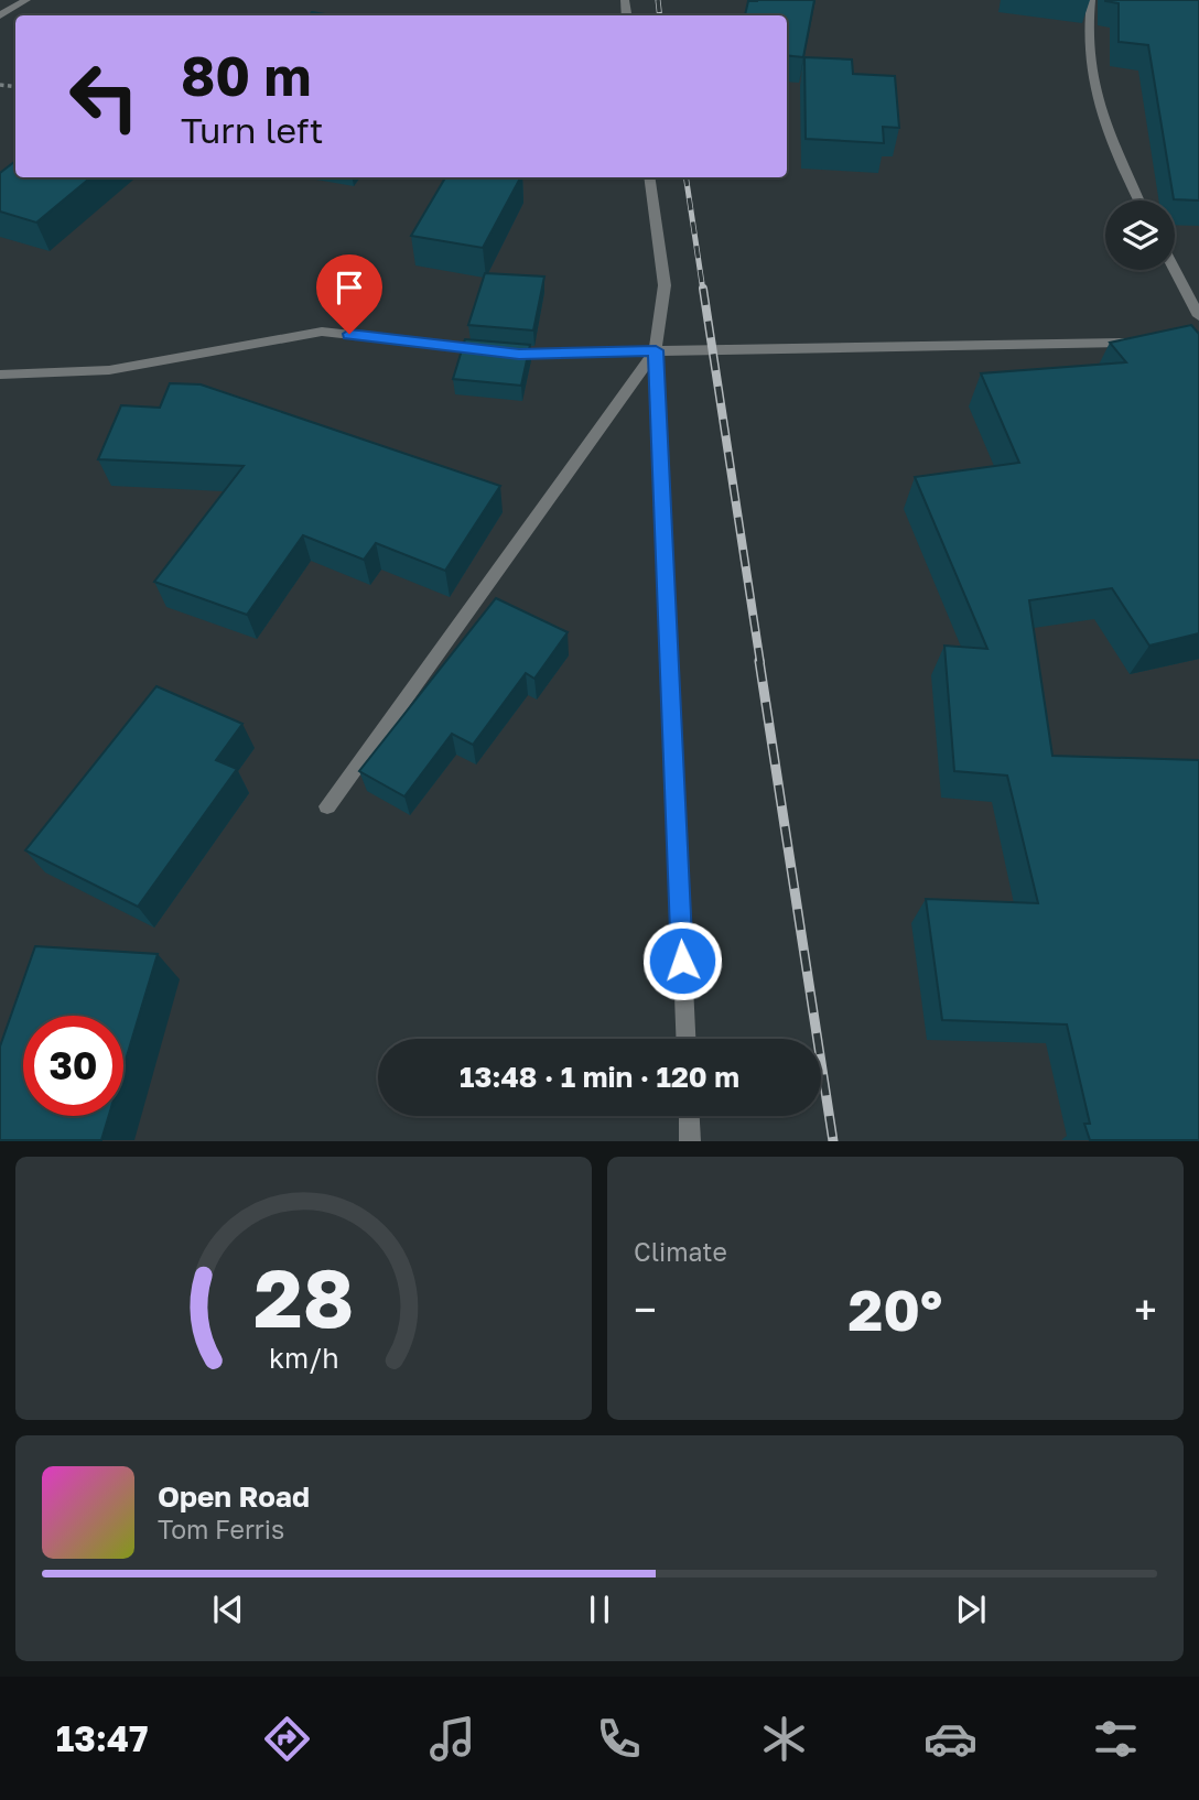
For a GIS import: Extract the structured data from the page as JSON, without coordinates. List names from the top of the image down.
{
  "page": {
    "turn": ["80 m", "Turn left"],
    "limit": "30",
    "trip": "13:48 · 1 min · 120 m",
    "tile": "Climate",
    "heat": ["−", "20°", "+"],
    "song": ["Open Road", "Tom Ferris"],
    "tabs": "13:47",
    "gauge": ["28", "km/h"]
  }
}
